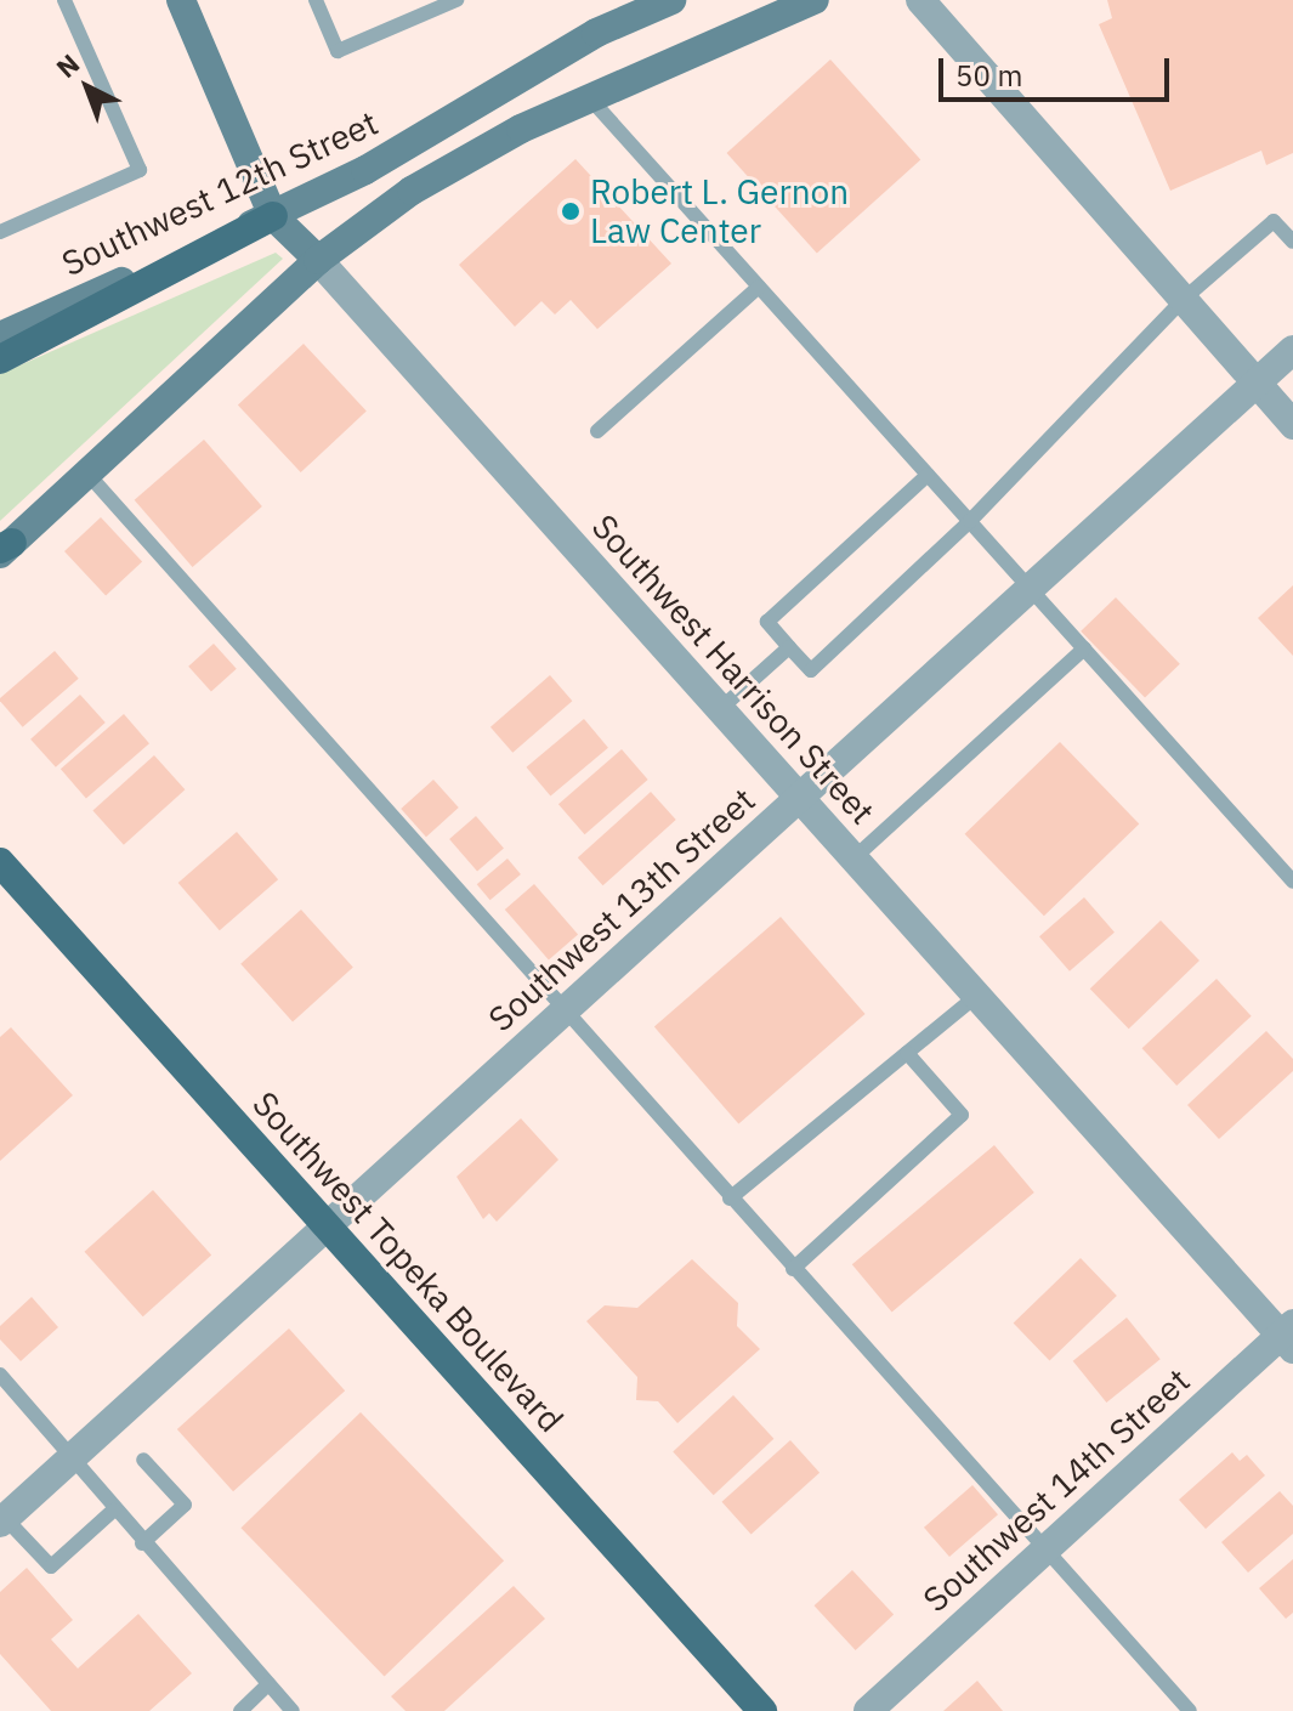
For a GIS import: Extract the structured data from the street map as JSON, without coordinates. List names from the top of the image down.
{
  "streets": {
    "main road": ["Southwest 12th Street", "Southwest Harrison Street", "Southwest Topeka Boulevard"],
    "street": ["Southwest 13th Street", "Southwest 14th Street"]
  },
  "crossings": [
    ["Southwest 12th Street", "Southwest Harrison Street"],
    ["Southwest Harrison Street", "Southwest 13th Street"],
    ["Southwest Harrison Street", "Southwest 14th Street"],
    ["Southwest 13th Street", "Southwest Topeka Boulevard"]
  ],
  "places": ["Robert L. Gernon Law Center"],
  "scale_bar": "50 m",
  "north": "top left"
}
